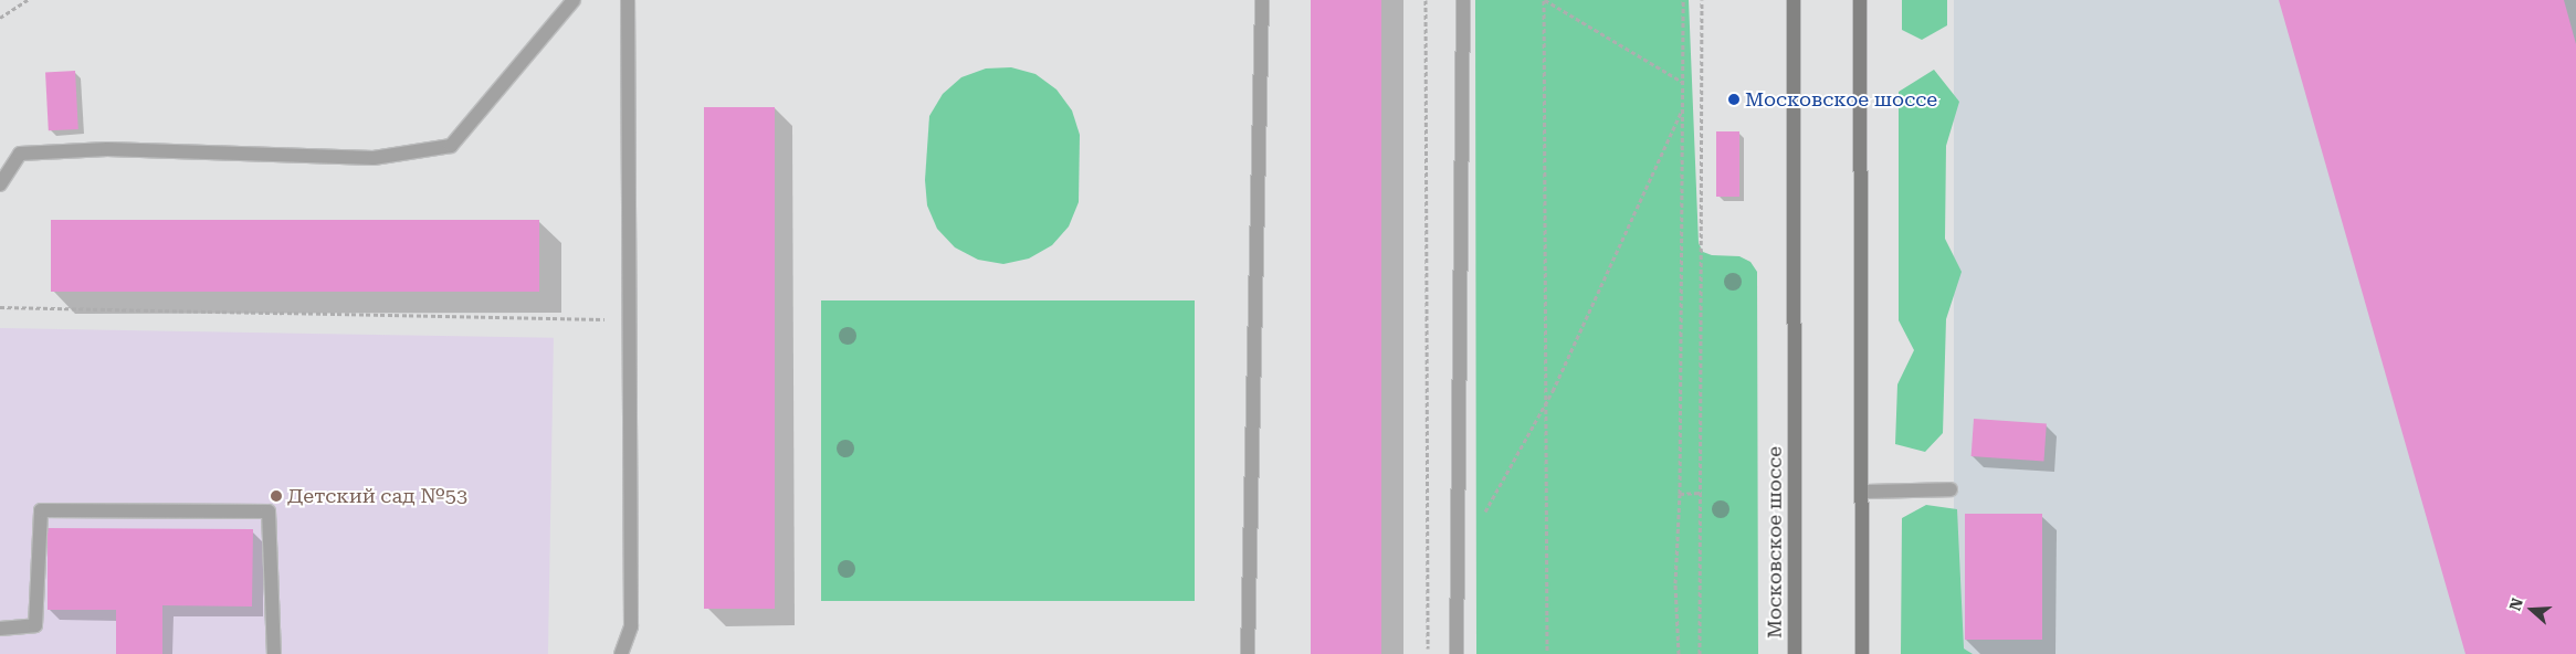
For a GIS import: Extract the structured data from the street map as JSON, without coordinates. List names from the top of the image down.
{
  "streets": {
    "main road": ["Московское шоссе"]
  },
  "places": ["Московское шоссе", "Детский сад №53"],
  "north": "left"
}
